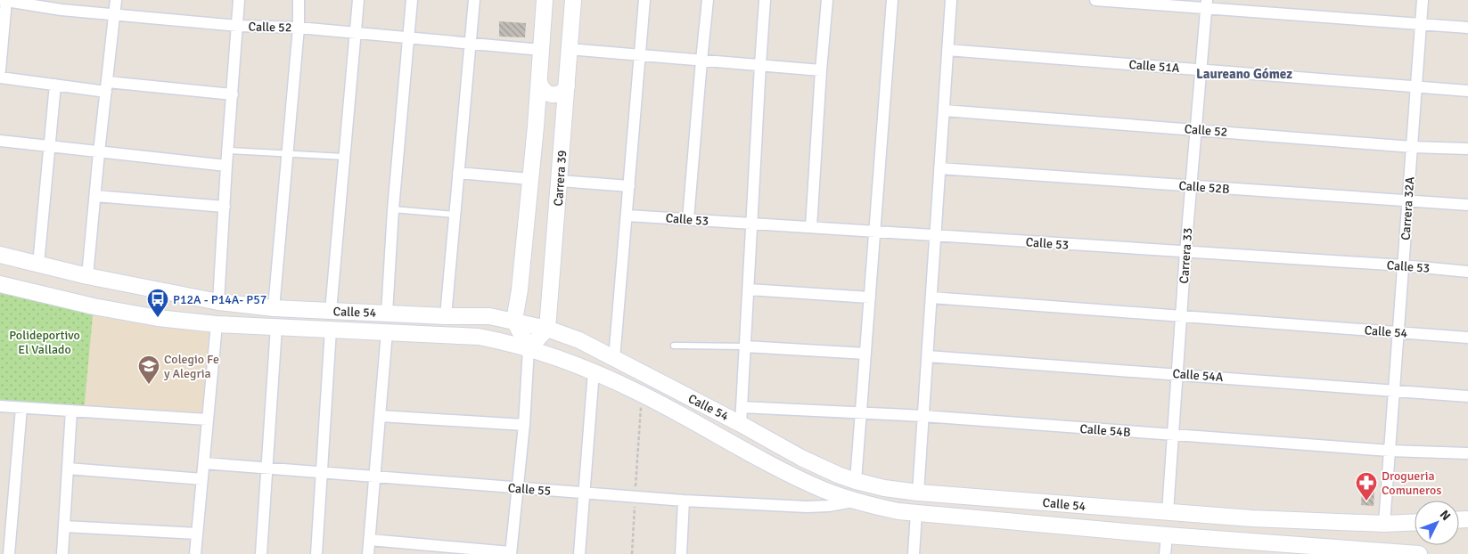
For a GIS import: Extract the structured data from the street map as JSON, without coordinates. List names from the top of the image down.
{
  "streets": {
    "main road": ["Carrera 39", "Calle 54"],
    "street": [
      "Calle 52",
      "Calle 51A",
      "Calle 52B",
      "Carrera 32A",
      "Calle 53",
      "Carrera 33",
      "Calle 54A",
      "Calle 54B",
      "Calle 55"
    ]
  },
  "crossings": [
    ["Calle 52", "Carrera 32A"],
    ["Calle 52", "Carrera 33"],
    ["Calle 51A", "Carrera 32A"],
    ["Calle 51A", "Carrera 33"],
    ["Carrera 39", "Calle 54"],
    ["Calle 52B", "Carrera 32A"],
    ["Calle 52B", "Carrera 33"],
    ["Carrera 32A", "Calle 53"],
    ["Carrera 32A", "Calle 54"],
    ["Carrera 32A", "Calle 54A"],
    ["Carrera 32A", "Calle 54B"],
    ["Calle 53", "Carrera 33"],
    ["Carrera 33", "Calle 54"],
    ["Carrera 33", "Calle 54A"],
    ["Carrera 33", "Calle 54B"],
    ["Calle 54", "Calle 55"]
  ],
  "districts": ["Laureano Gómez"],
  "parks": ["Polideportivo El Vallado"],
  "places": {
    "bus stop": ["P12A - P14A- P57"],
    "school or university": ["Colegio Fe y Alegria"],
    "pharmacy": ["Drogueria Comuneros"]
  },
  "north": "top right"
}
